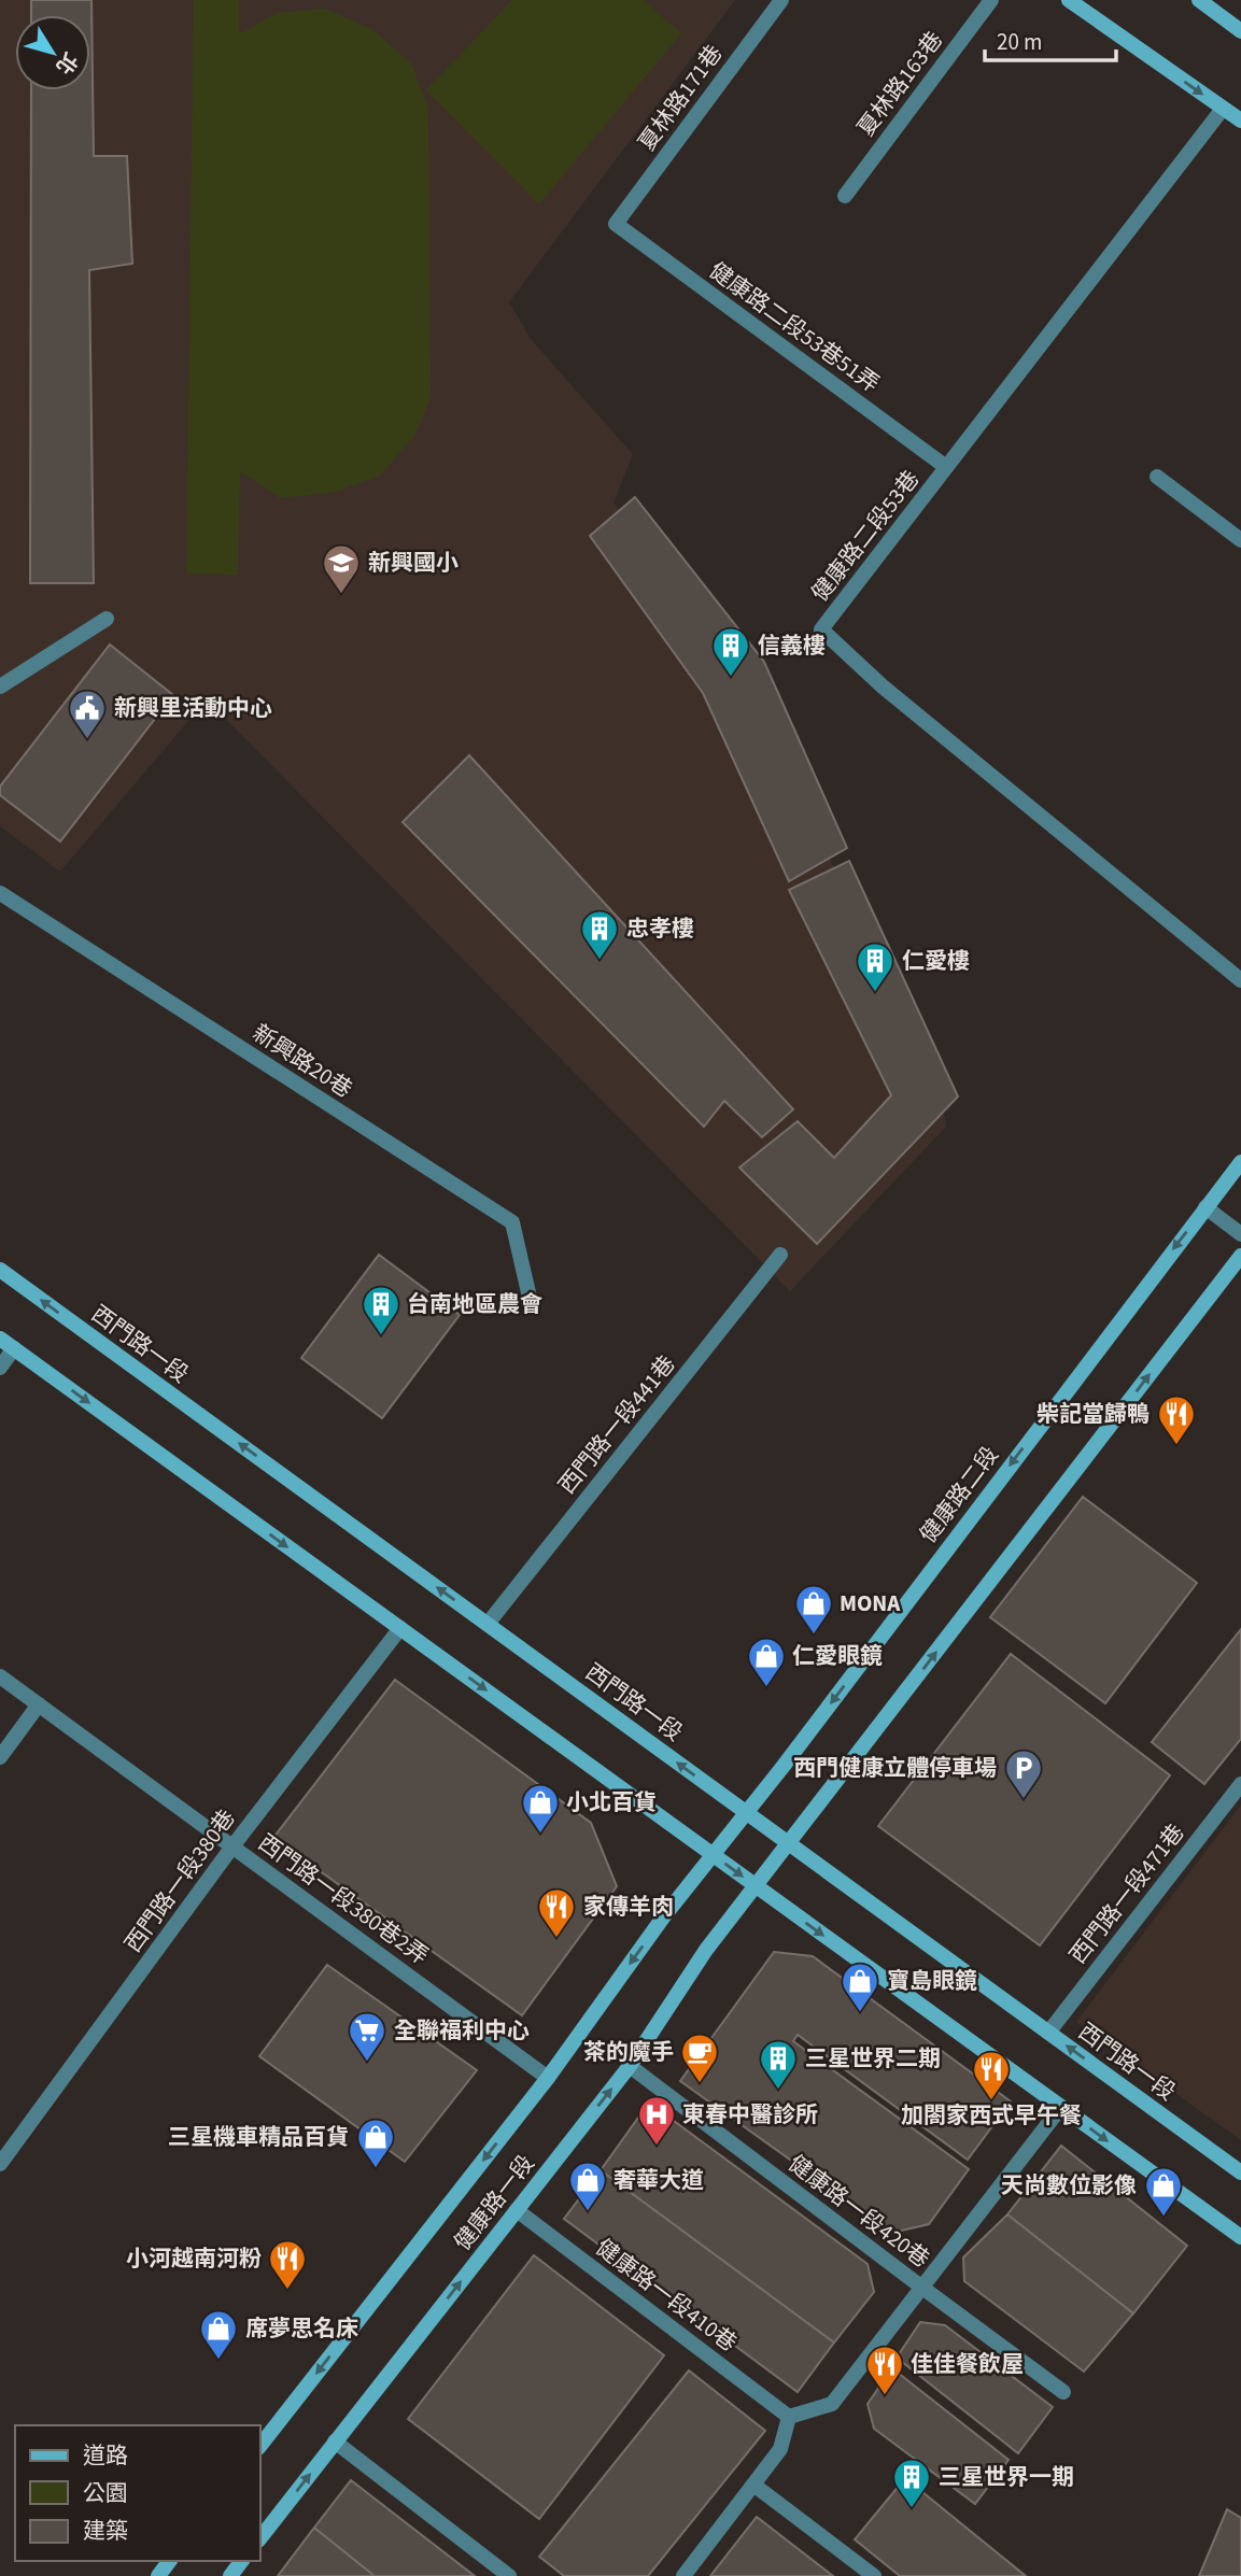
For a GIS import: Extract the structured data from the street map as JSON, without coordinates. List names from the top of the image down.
{
  "streets": {
    "street": [
      "夏林路163巷",
      "夏林路171巷",
      "健康路二段53巷51弄",
      "健康路二段53巷",
      "新興路20巷",
      "西門路一段",
      "西門路一段441巷",
      "健康路二段",
      "西門路一段380巷",
      "西門路一段471巷",
      "西門路一段380巷2弄",
      "健康路一段",
      "健康路一段420巷",
      "健康路一段410巷"
    ]
  },
  "crossings": [
    ["夏林路171巷", "健康路二段53巷51弄"],
    ["健康路二段53巷51弄", "健康路二段53巷"],
    ["西門路一段", "西門路一段441巷"],
    ["西門路一段", "健康路二段"],
    ["西門路一段", "西門路一段471巷"],
    ["健康路二段", "健康路一段"],
    ["西門路一段380巷", "西門路一段380巷2弄"],
    ["西門路一段380巷2弄", "健康路一段"],
    ["健康路一段", "健康路一段420巷"],
    ["健康路一段", "健康路一段410巷"]
  ],
  "places": {
    "school or university": ["新興國小"],
    "building": [
      "信義樓",
      "忠孝樓",
      "仁愛樓",
      "台南地區農會",
      "三星世界二期",
      "三星世界一期"
    ],
    "public building": ["新興里活動中心"],
    "restaurant": [
      "柴記當歸鴨",
      "家傳羊肉",
      "加閤家西式早午餐",
      "小河越南河粉",
      "佳佳餐飲屋"
    ],
    "shop": [
      "MONA",
      "仁愛眼鏡",
      "小北百貨",
      "寶島眼鏡",
      "三星機車精品百貨",
      "奢華大道",
      "天尚數位影像",
      "席夢思名床"
    ],
    "parking": ["西門健康立體停車場"],
    "supermarket": ["全聯福利中心"],
    "cafe": ["茶的魔手"],
    "hospital": ["東春中醫診所"]
  },
  "legend": ["道路", "公園", "建築"],
  "scale_bar": "20 m",
  "north": "bottom right"
}
